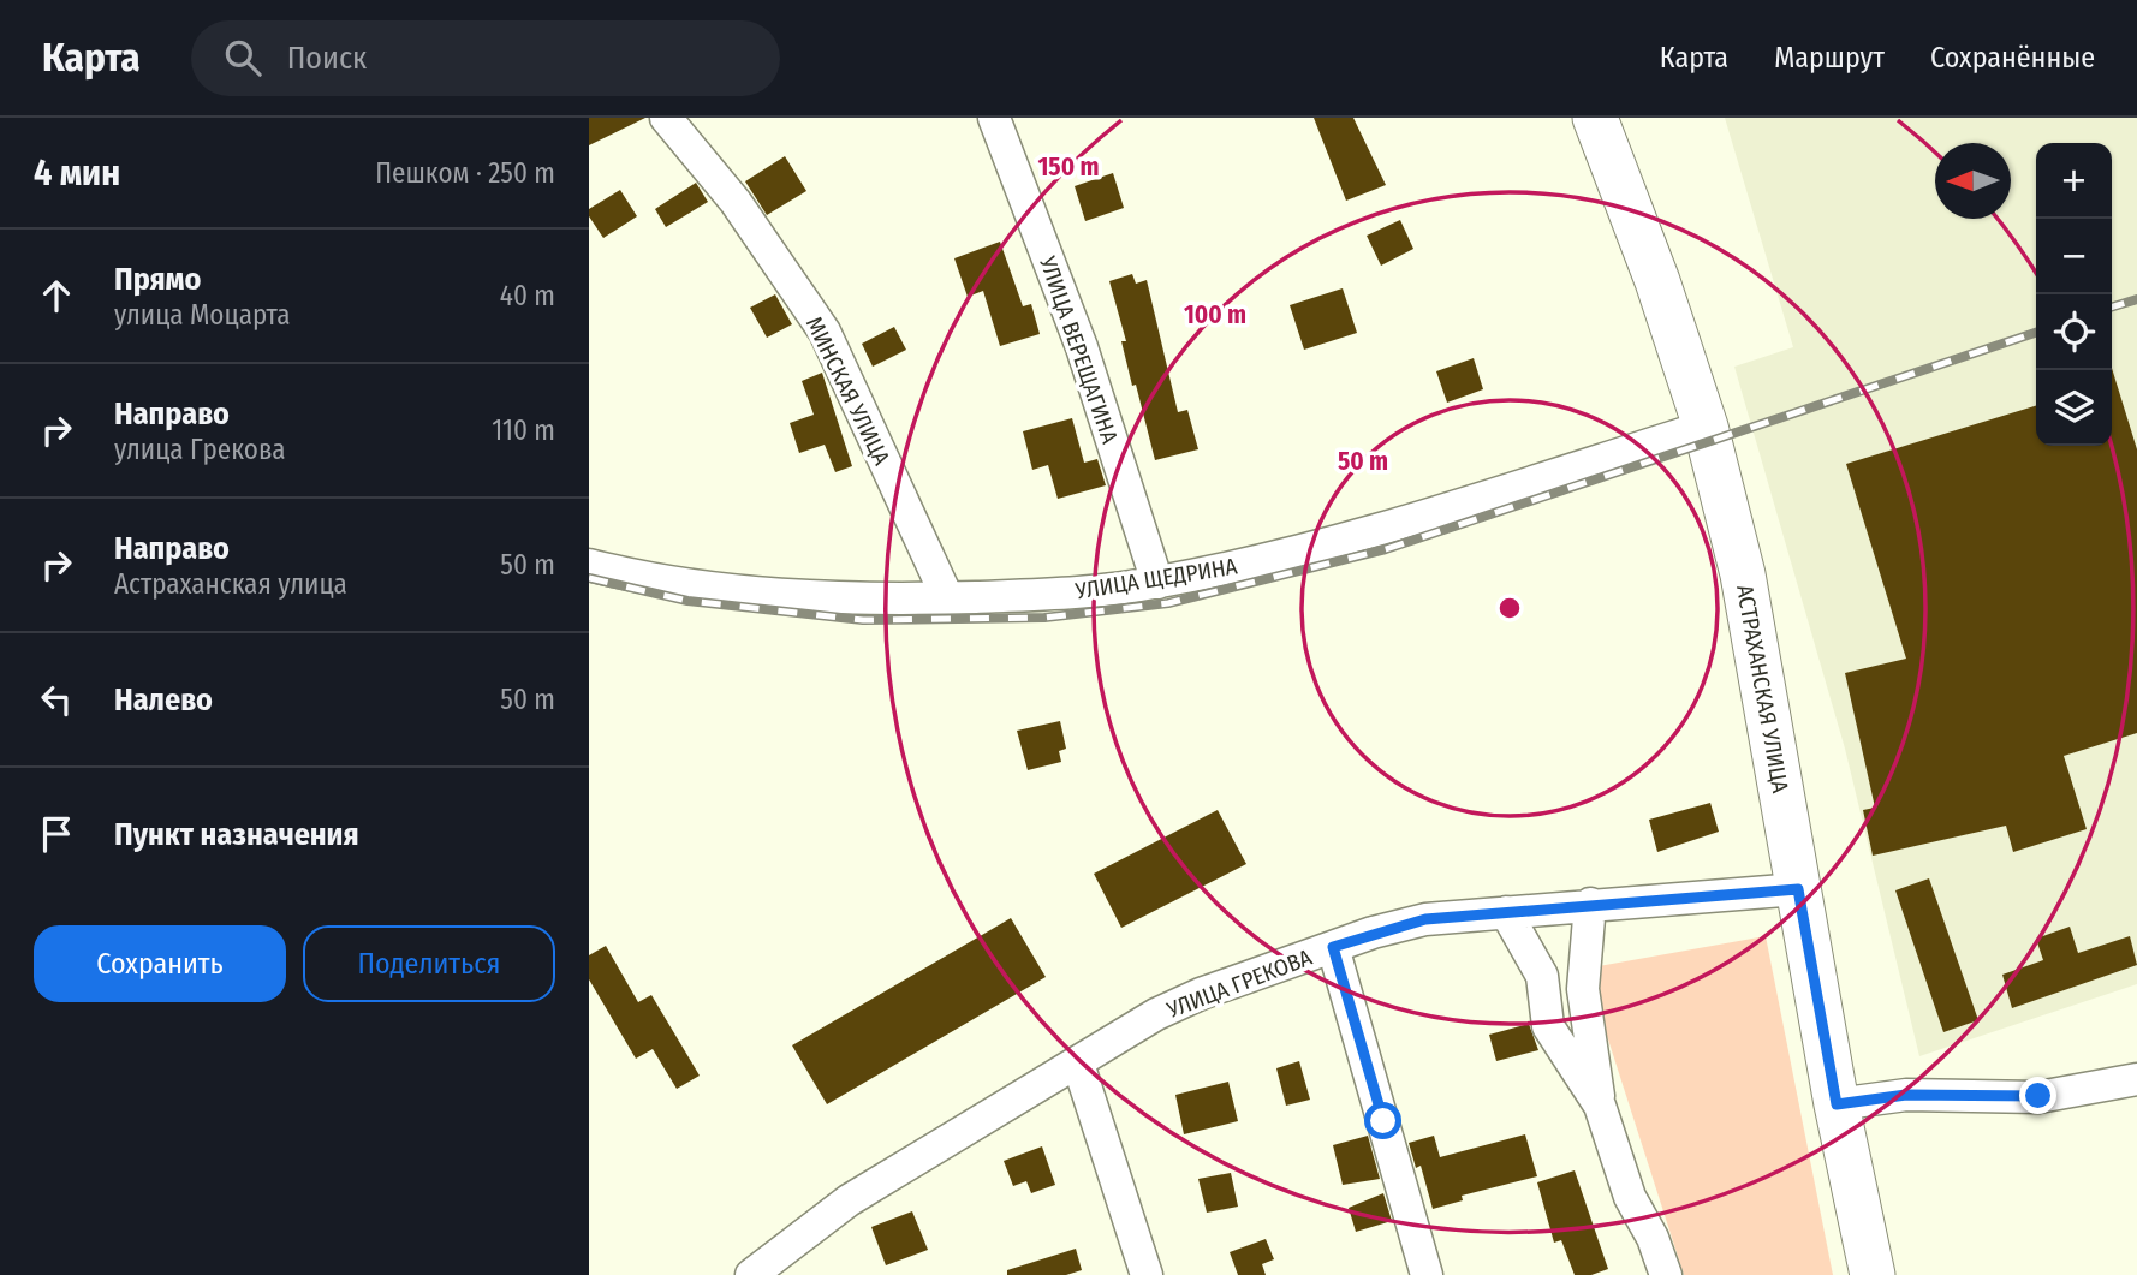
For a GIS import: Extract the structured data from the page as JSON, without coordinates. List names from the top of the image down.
{
  "streets": {
    "main road": ["АСТРАХАНСКАЯ УЛИЦА"],
    "street": [
      "УЛИЦА ВЕРЕЩАГИНА",
      "МИНСКАЯ УЛИЦА",
      "УЛИЦА ЩЕДРИНА",
      "УЛИЦА ГРЕКОВА"
    ]
  },
  "crossings": [
    ["УЛИЦА ВЕРЕЩАГИНА", "УЛИЦА ЩЕДРИНА"],
    ["МИНСКАЯ УЛИЦА", "УЛИЦА ЩЕДРИНА"],
    ["УЛИЦА ЩЕДРИНА", "АСТРАХАНСКАЯ УЛИЦА"],
    ["АСТРАХАНСКАЯ УЛИЦА", "УЛИЦА ГРЕКОВА"]
  ],
  "north": "left",
  "page": {
    "header": "Карта",
    "search": "Поиск",
    "nav": ["Карта", "Маршрут", "Сохранённые"],
    "heading": ["4 мин", "Пешком · 250 m"],
    "map_buttons": ["+", "−"],
    "list": [
      ["Прямо", "улица Моцарта", "40 m"],
      ["Направо", "улица Грекова", "110 m"],
      ["Направо", "Астраханская улица", "50 m"],
      ["Налево", "50 m"],
      "Пункт назначения"
    ],
    "buttons": ["Сохранить", "Поделиться"]
  },
  "rings": ["150 m", "100 m", "50 m"]
}
